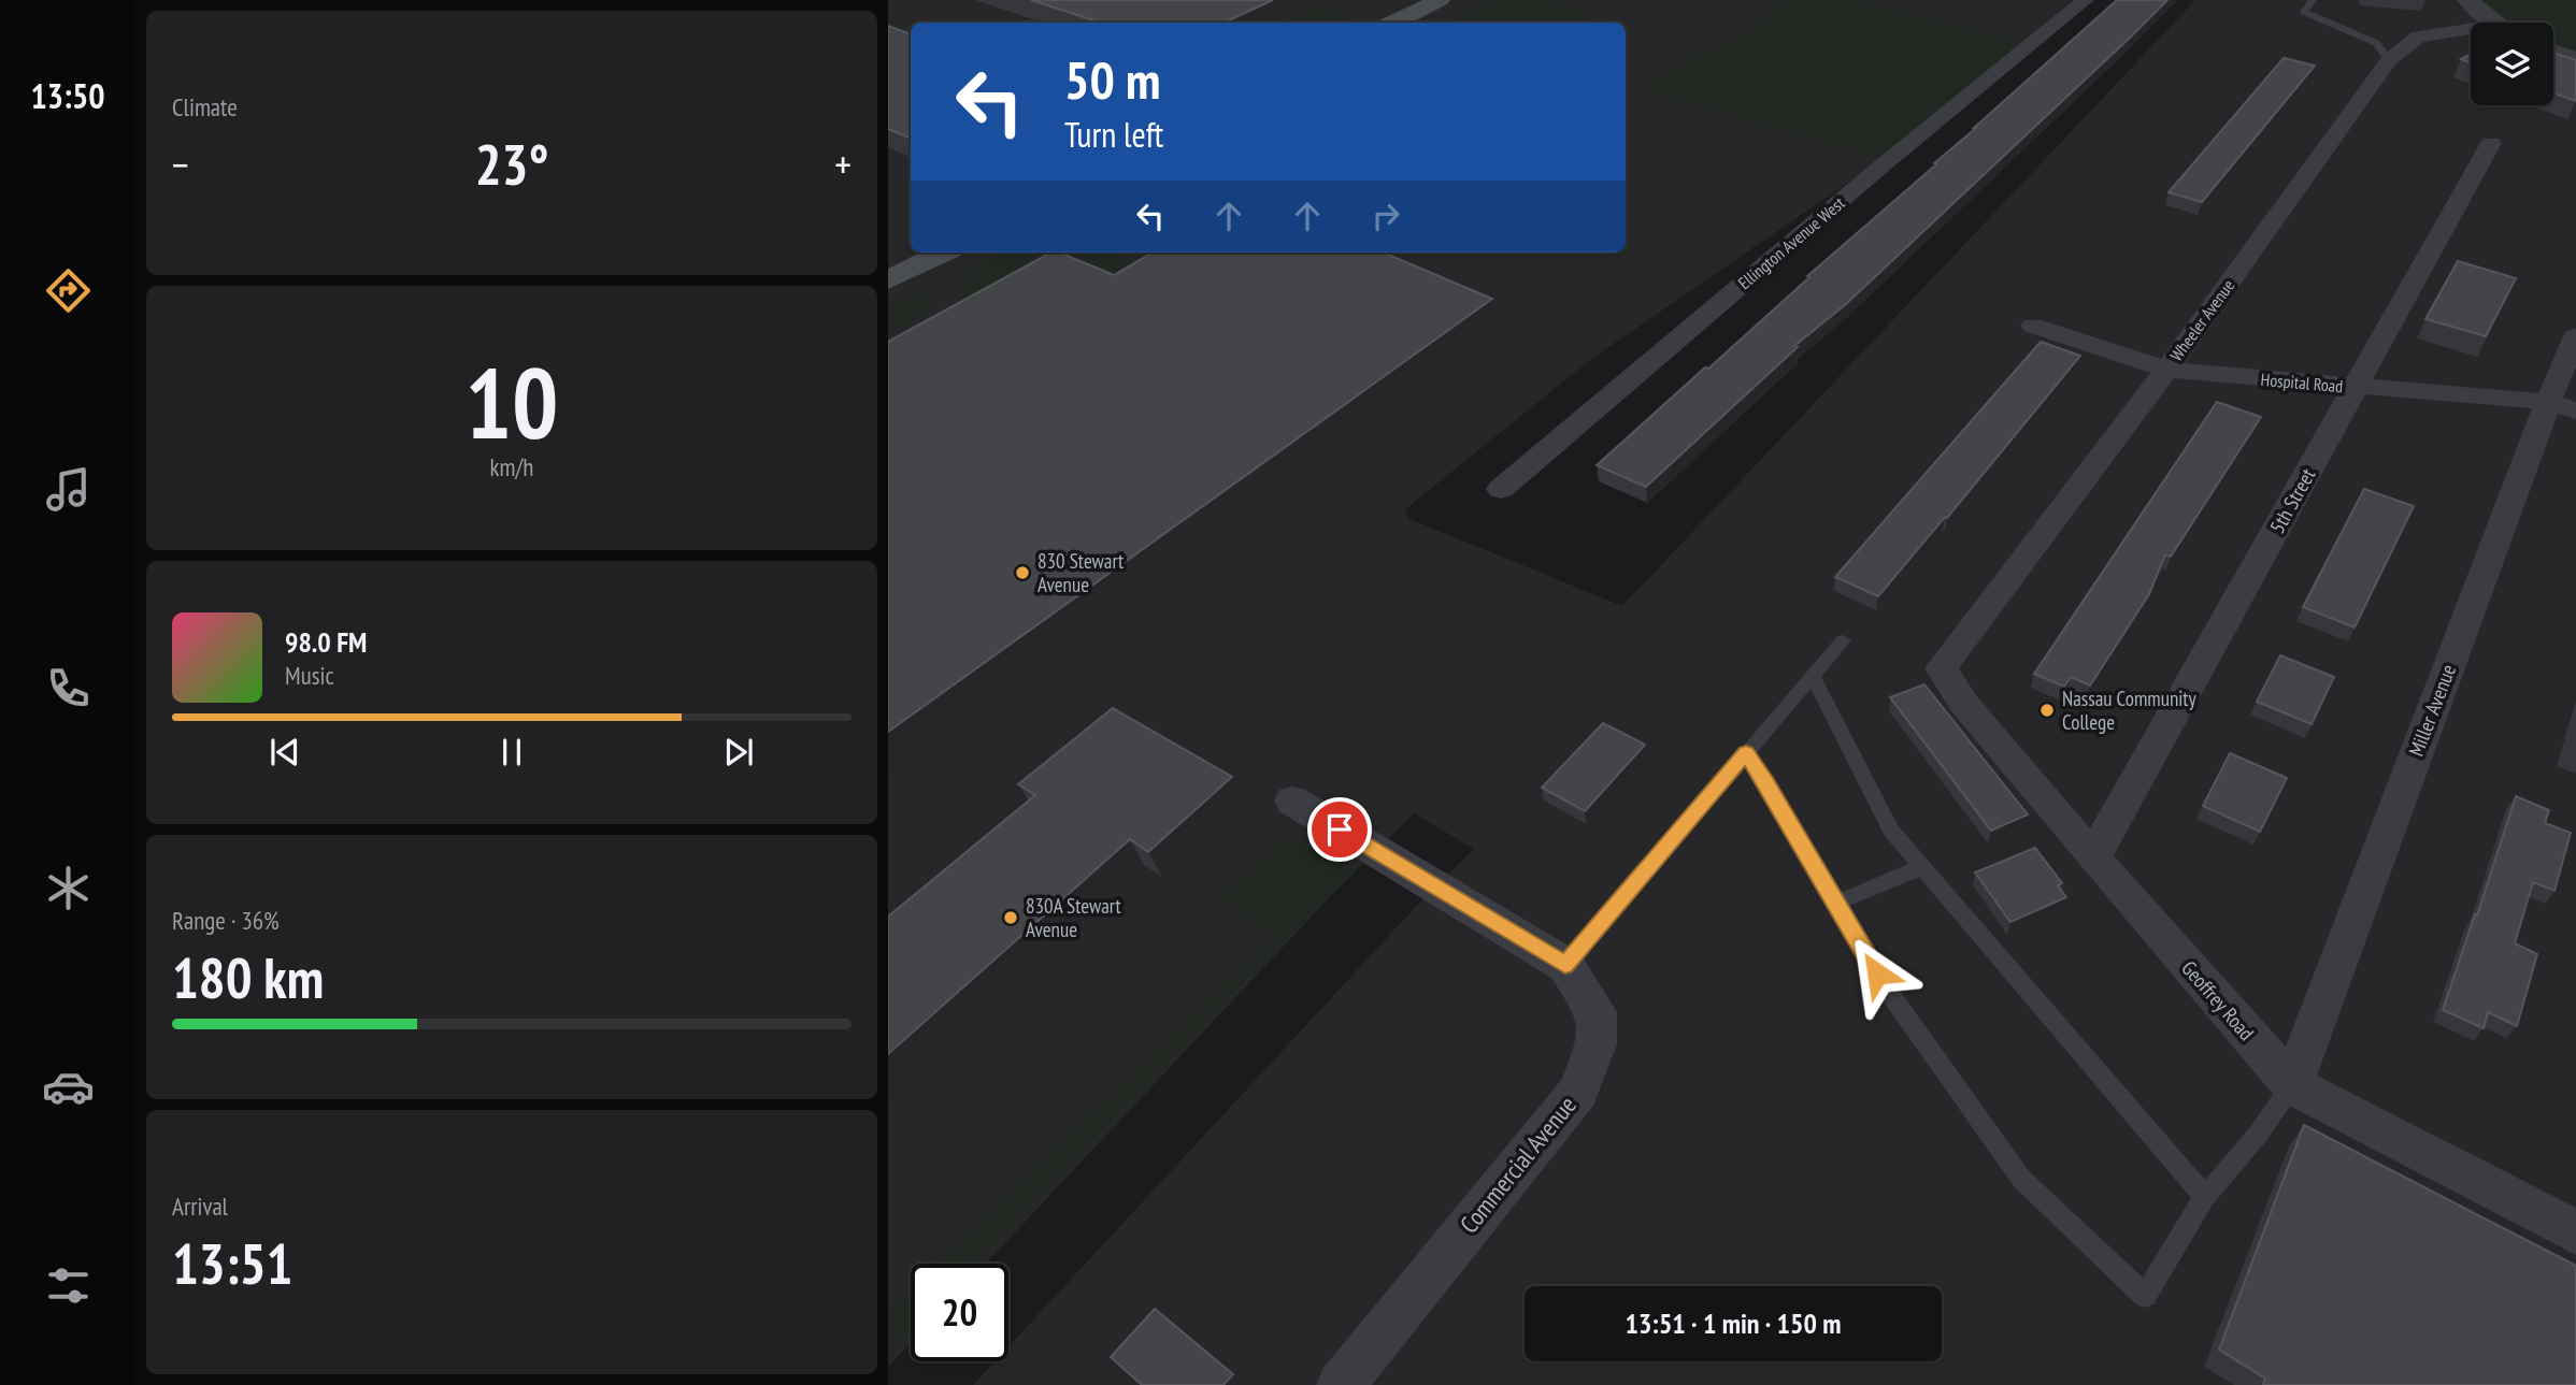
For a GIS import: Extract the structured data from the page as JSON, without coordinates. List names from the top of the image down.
{
  "streets": {
    "street": [
      "Ellington Avenue West",
      "Wheeler Avenue",
      "Hospital Road",
      "5th Street",
      "Miller Avenue",
      "Geoffrey Road",
      "Commercial Avenue"
    ]
  },
  "crossings": [
    ["Wheeler Avenue", "Hospital Road"],
    ["Wheeler Avenue", "Geoffrey Road"],
    ["Hospital Road", "5th Street"],
    ["Hospital Road", "Miller Avenue"],
    ["5th Street", "Geoffrey Road"],
    ["Miller Avenue", "Geoffrey Road"]
  ],
  "places": ["830 Stewart Avenue", "Nassau Community College", "830A Stewart Avenue"],
  "page": {
    "tabs": "13:50",
    "tile": [
      "Climate",
      ["10", "km/h"],
      ["Range · 36%", "180 km"],
      ["Arrival", "13:51"]
    ],
    "turn": ["50 m", "Turn left"],
    "heat": ["−", "23°", "+"],
    "song": ["98.0 FM", "Music"],
    "limit": "20",
    "trip": "13:51 · 1 min · 150 m"
  }
}
